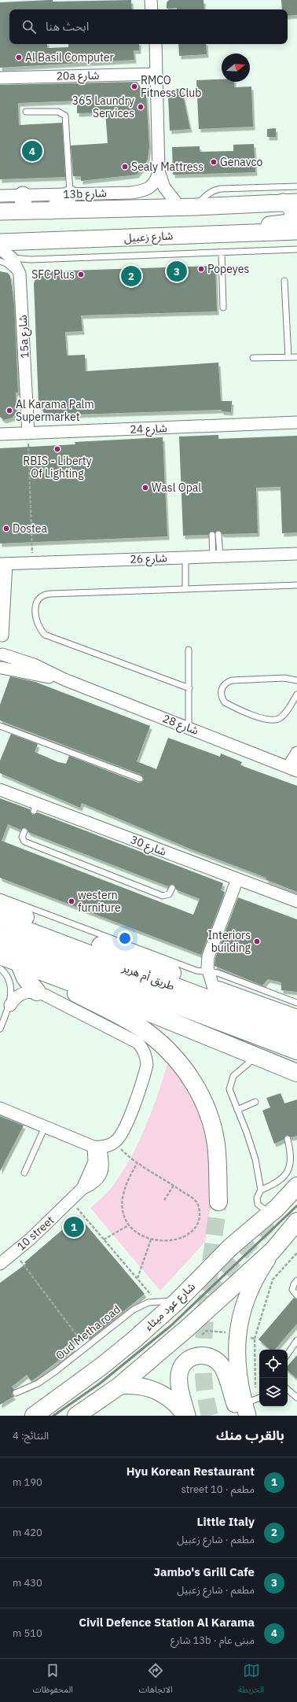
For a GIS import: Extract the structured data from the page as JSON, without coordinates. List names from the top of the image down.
{
  "streets": {
    "main road": ["شارع زعبيل", "طريق أم هرير", "شارع عود ميثاء"],
    "street": [
      "20a شارع",
      "13b شارع",
      "15a شارع",
      "شارع 24",
      "شارع 26",
      "شارع 28",
      "شارع 30",
      "10 street"
    ],
    "lane": ["Oud Metha road"]
  },
  "crossings": [
    ["20a شارع", "13b شارع"],
    ["15a شارع", "شارع 24"],
    ["شارع عود ميثاء", "Oud Metha road"]
  ],
  "places": [
    "Al Basil Computer",
    "RMCO Fitness Club",
    "365 Laundry Services",
    "Genavco",
    "Sealy Mattress",
    "Popeyes",
    "SFC Plus",
    "Al Karama Palm Supermarket",
    "RBIS - Liberty Of Lighting",
    "Wasl Opal",
    "Dostea",
    "western furniture",
    "Interiors building"
  ],
  "north": "right",
  "page": {
    "search": "ابحث هنا",
    "pins": [
      "4",
      "3",
      "2",
      "1"
    ],
    "heading": ["بالقرب منك", "النتائج: 4"],
    "list": [
      {
        "mark": "1",
        "name": "Hyu Korean Restaurant",
        "note": "مطعم · 10 street",
        "value": "190 m"
      },
      {
        "mark": "2",
        "name": "Little Italy",
        "note": "مطعم · شارع زعبيل",
        "value": "420 m"
      },
      {
        "mark": "3",
        "name": "Jambo's Grill Cafe",
        "note": "مطعم · شارع زعبيل",
        "value": "430 m"
      },
      {
        "mark": "4",
        "name": "Civil Defence Station Al Karama",
        "note": "مبنى عام · 13b شارع",
        "value": "510 m"
      }
    ],
    "nav": ["الخريطة", "الاتجاهات", "المحفوظات"]
  }
}
